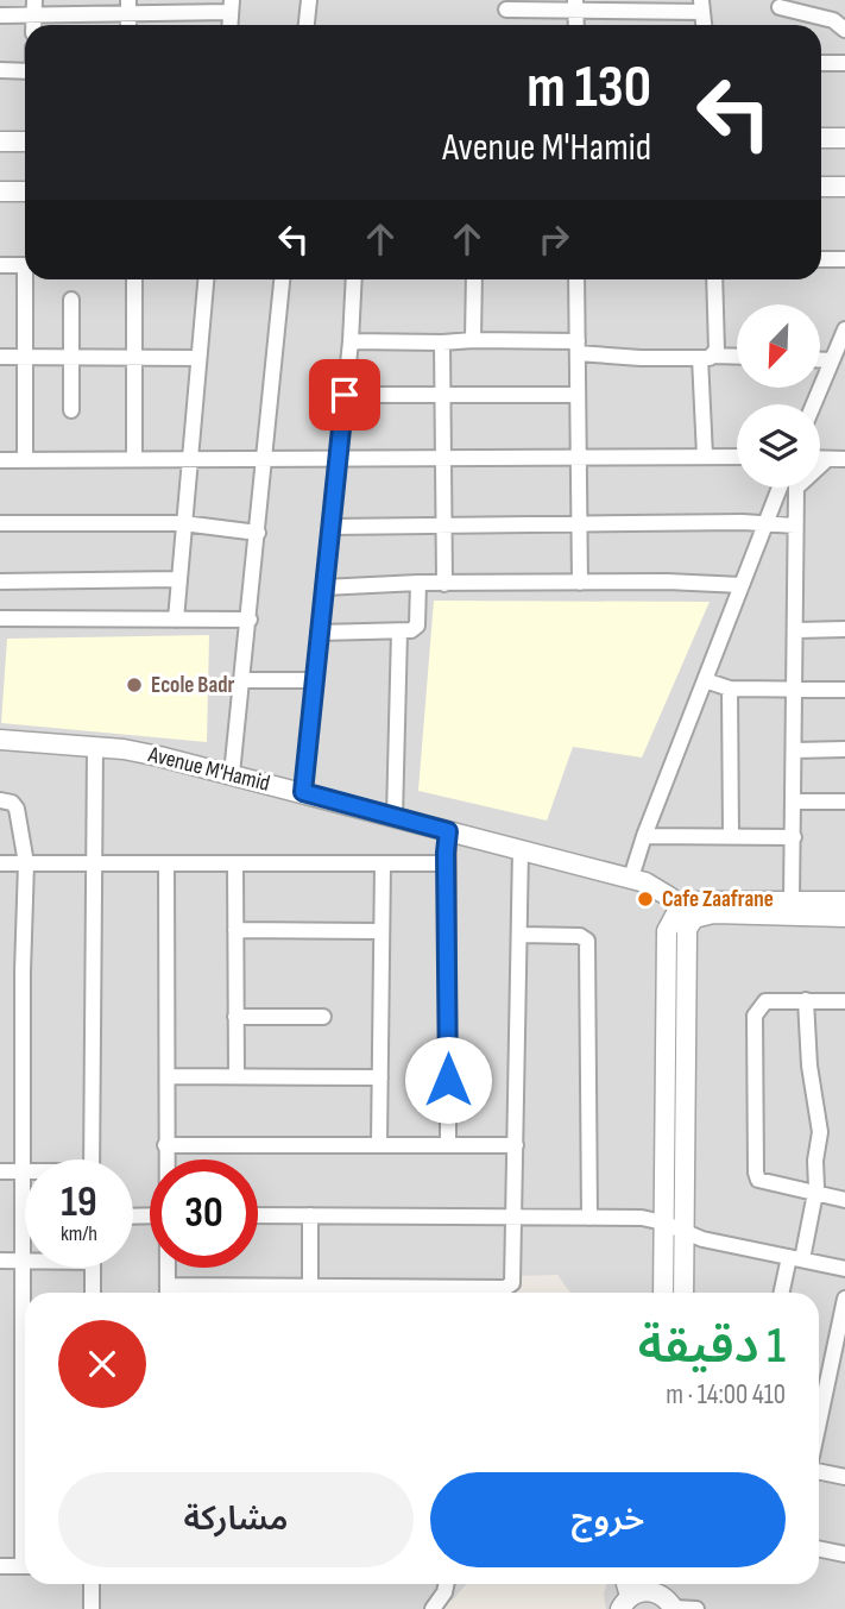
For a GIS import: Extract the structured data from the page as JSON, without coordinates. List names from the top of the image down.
{
  "streets": {
    "street": ["Avenue M'Hamid"]
  },
  "places": ["Ecole Badr", "Cafe Zaafrane"],
  "north": "bottom left",
  "page": {
    "turn": ["130 m", "Avenue M'Hamid"],
    "speed": "19 km/h",
    "limit": "30",
    "heading": ["1 دقيقة", "410 m · 14:00"],
    "buttons": ["خروج", "مشاركة"]
  }
}
